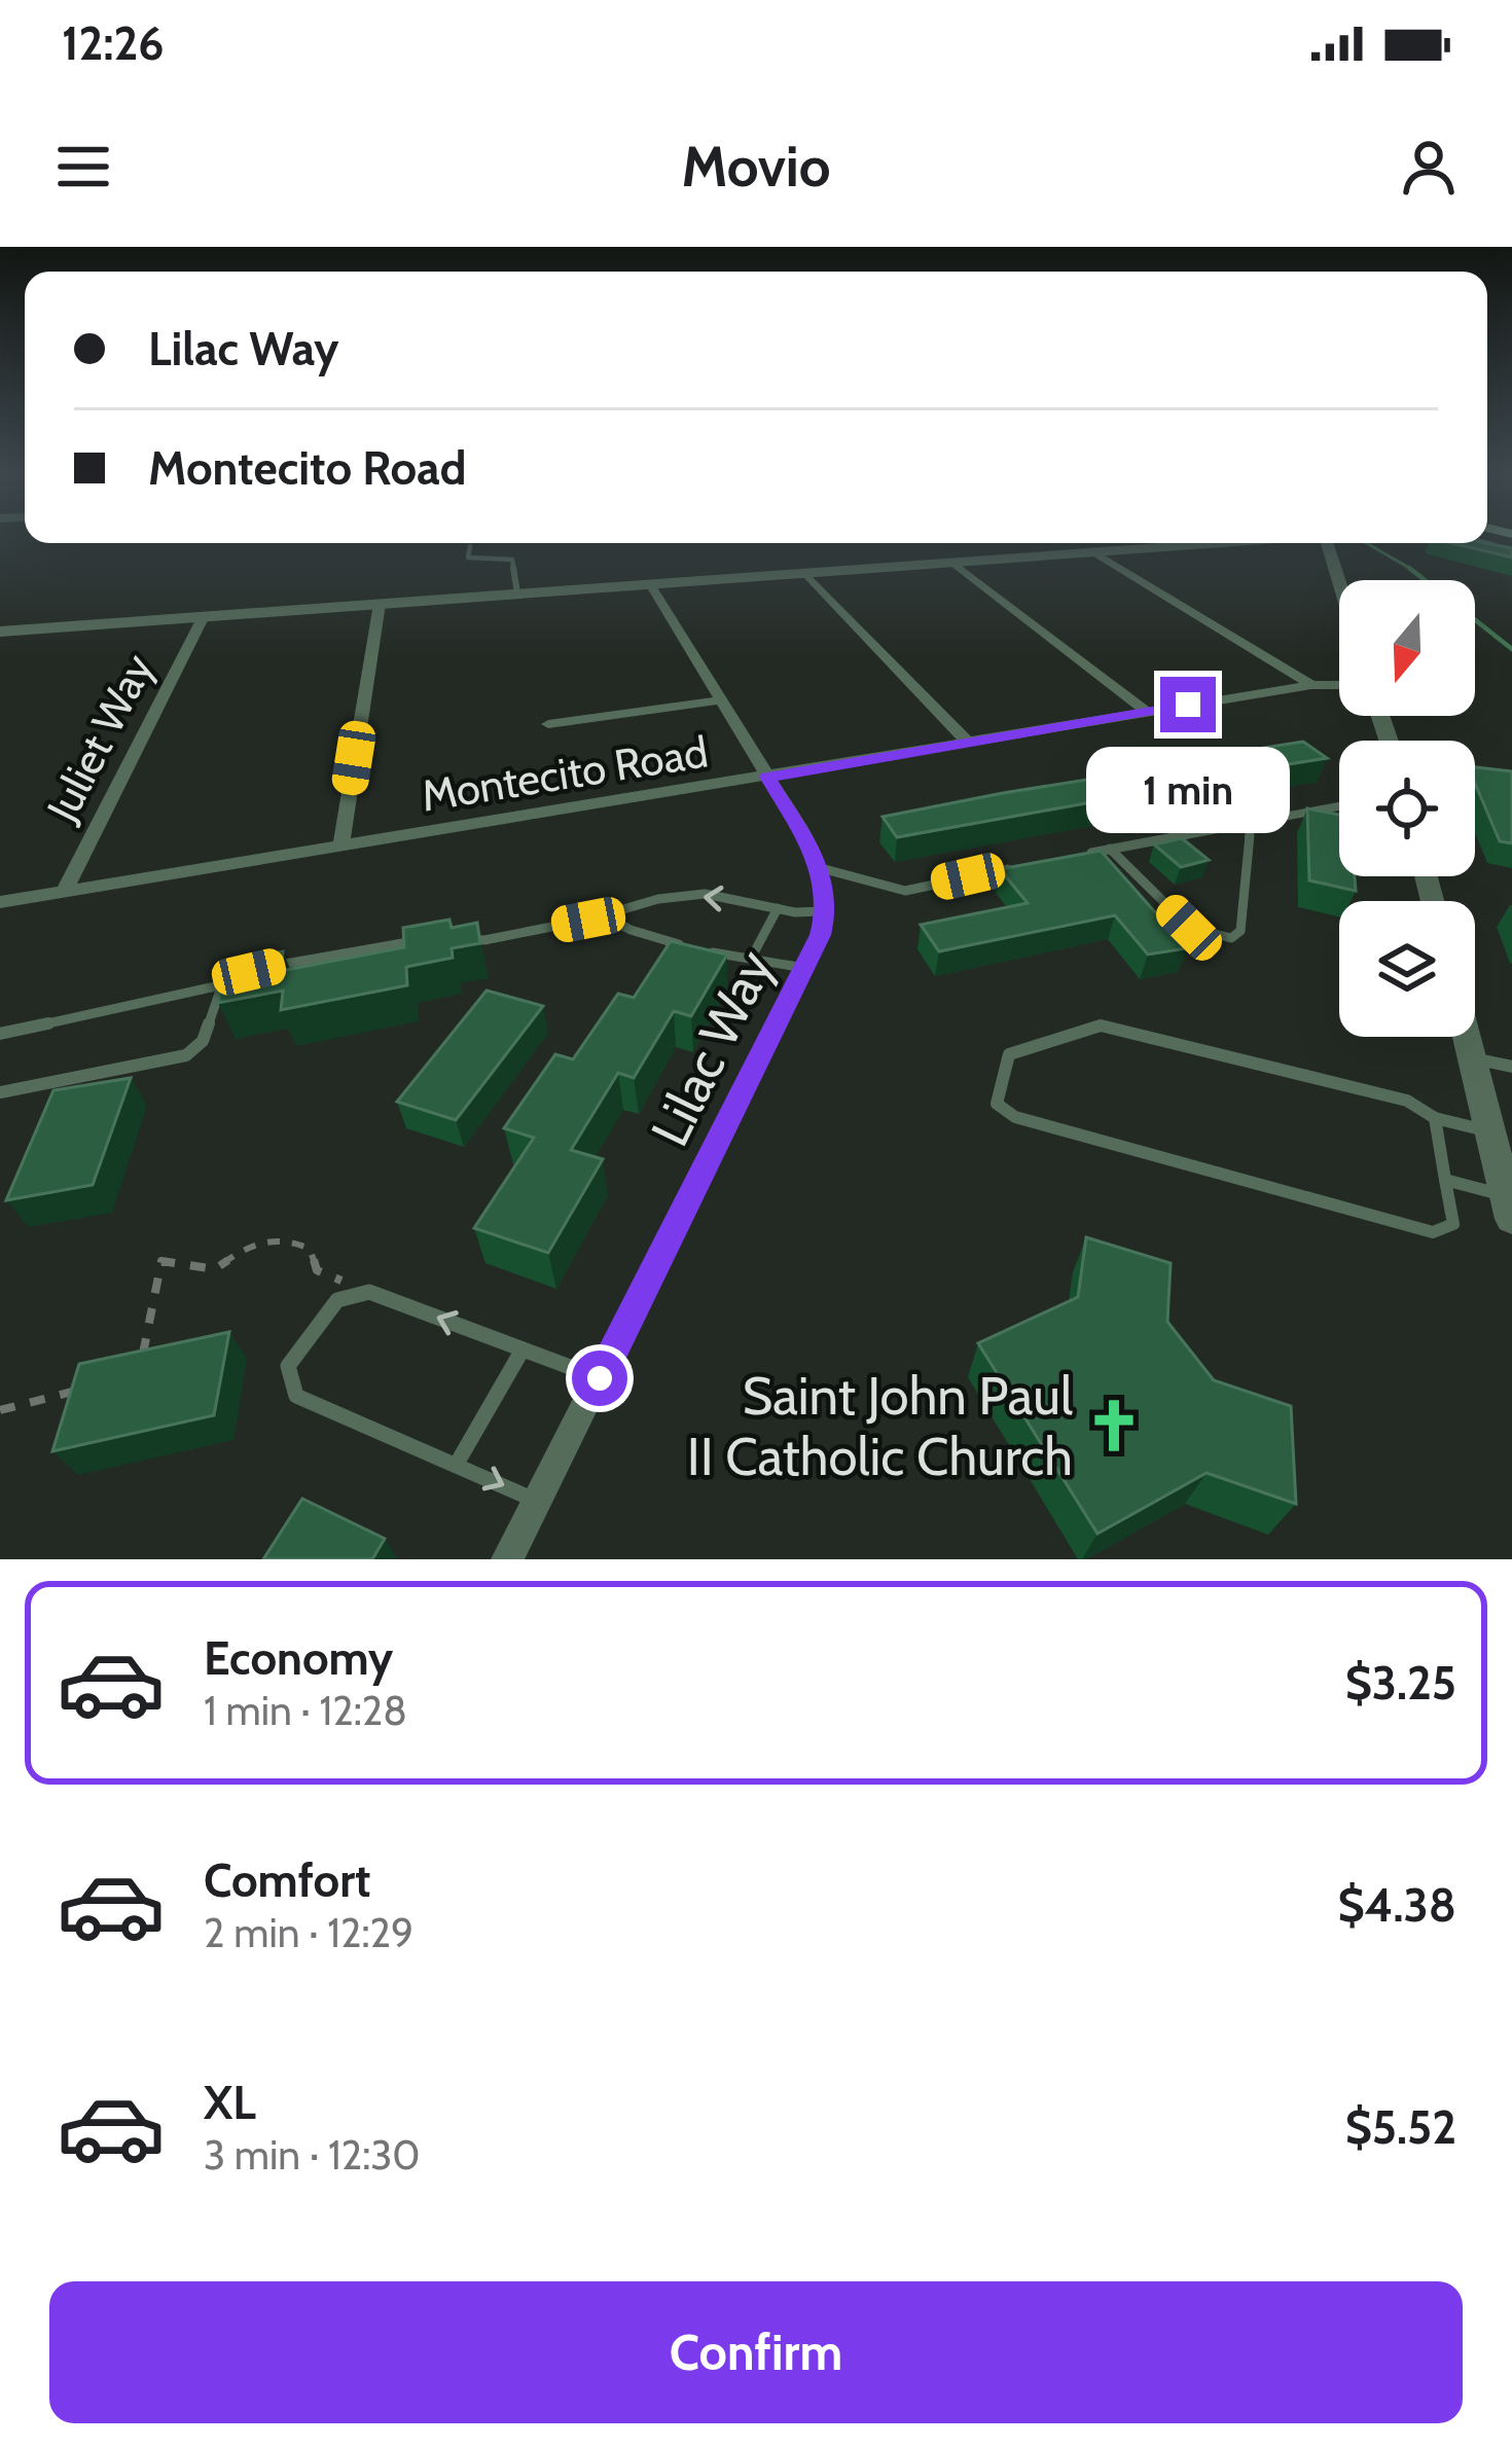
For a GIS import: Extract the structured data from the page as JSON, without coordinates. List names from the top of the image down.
{
  "streets": {
    "street": ["Juliet Way", "Montecito Road", "Lilac Way"]
  },
  "crossings": [
    ["Juliet Way", "Montecito Road"],
    ["Montecito Road", "Lilac Way"]
  ],
  "places": {
    "church": ["Saint John Paul II Catholic Church"]
  },
  "north": "bottom",
  "page": {
    "status": "12:26",
    "header": "Movio",
    "banner": ["Lilac Way", "Montecito Road"],
    "bubble": "1 min",
    "list": [
      {
        "name": "Economy",
        "note": "1 min · 12:28",
        "value": "$3.25"
      },
      {
        "name": "Comfort",
        "note": "2 min · 12:29",
        "value": "$4.38"
      },
      {
        "name": "XL",
        "note": "3 min · 12:30",
        "value": "$5.52"
      }
    ],
    "buttons": "Confirm"
  }
}
